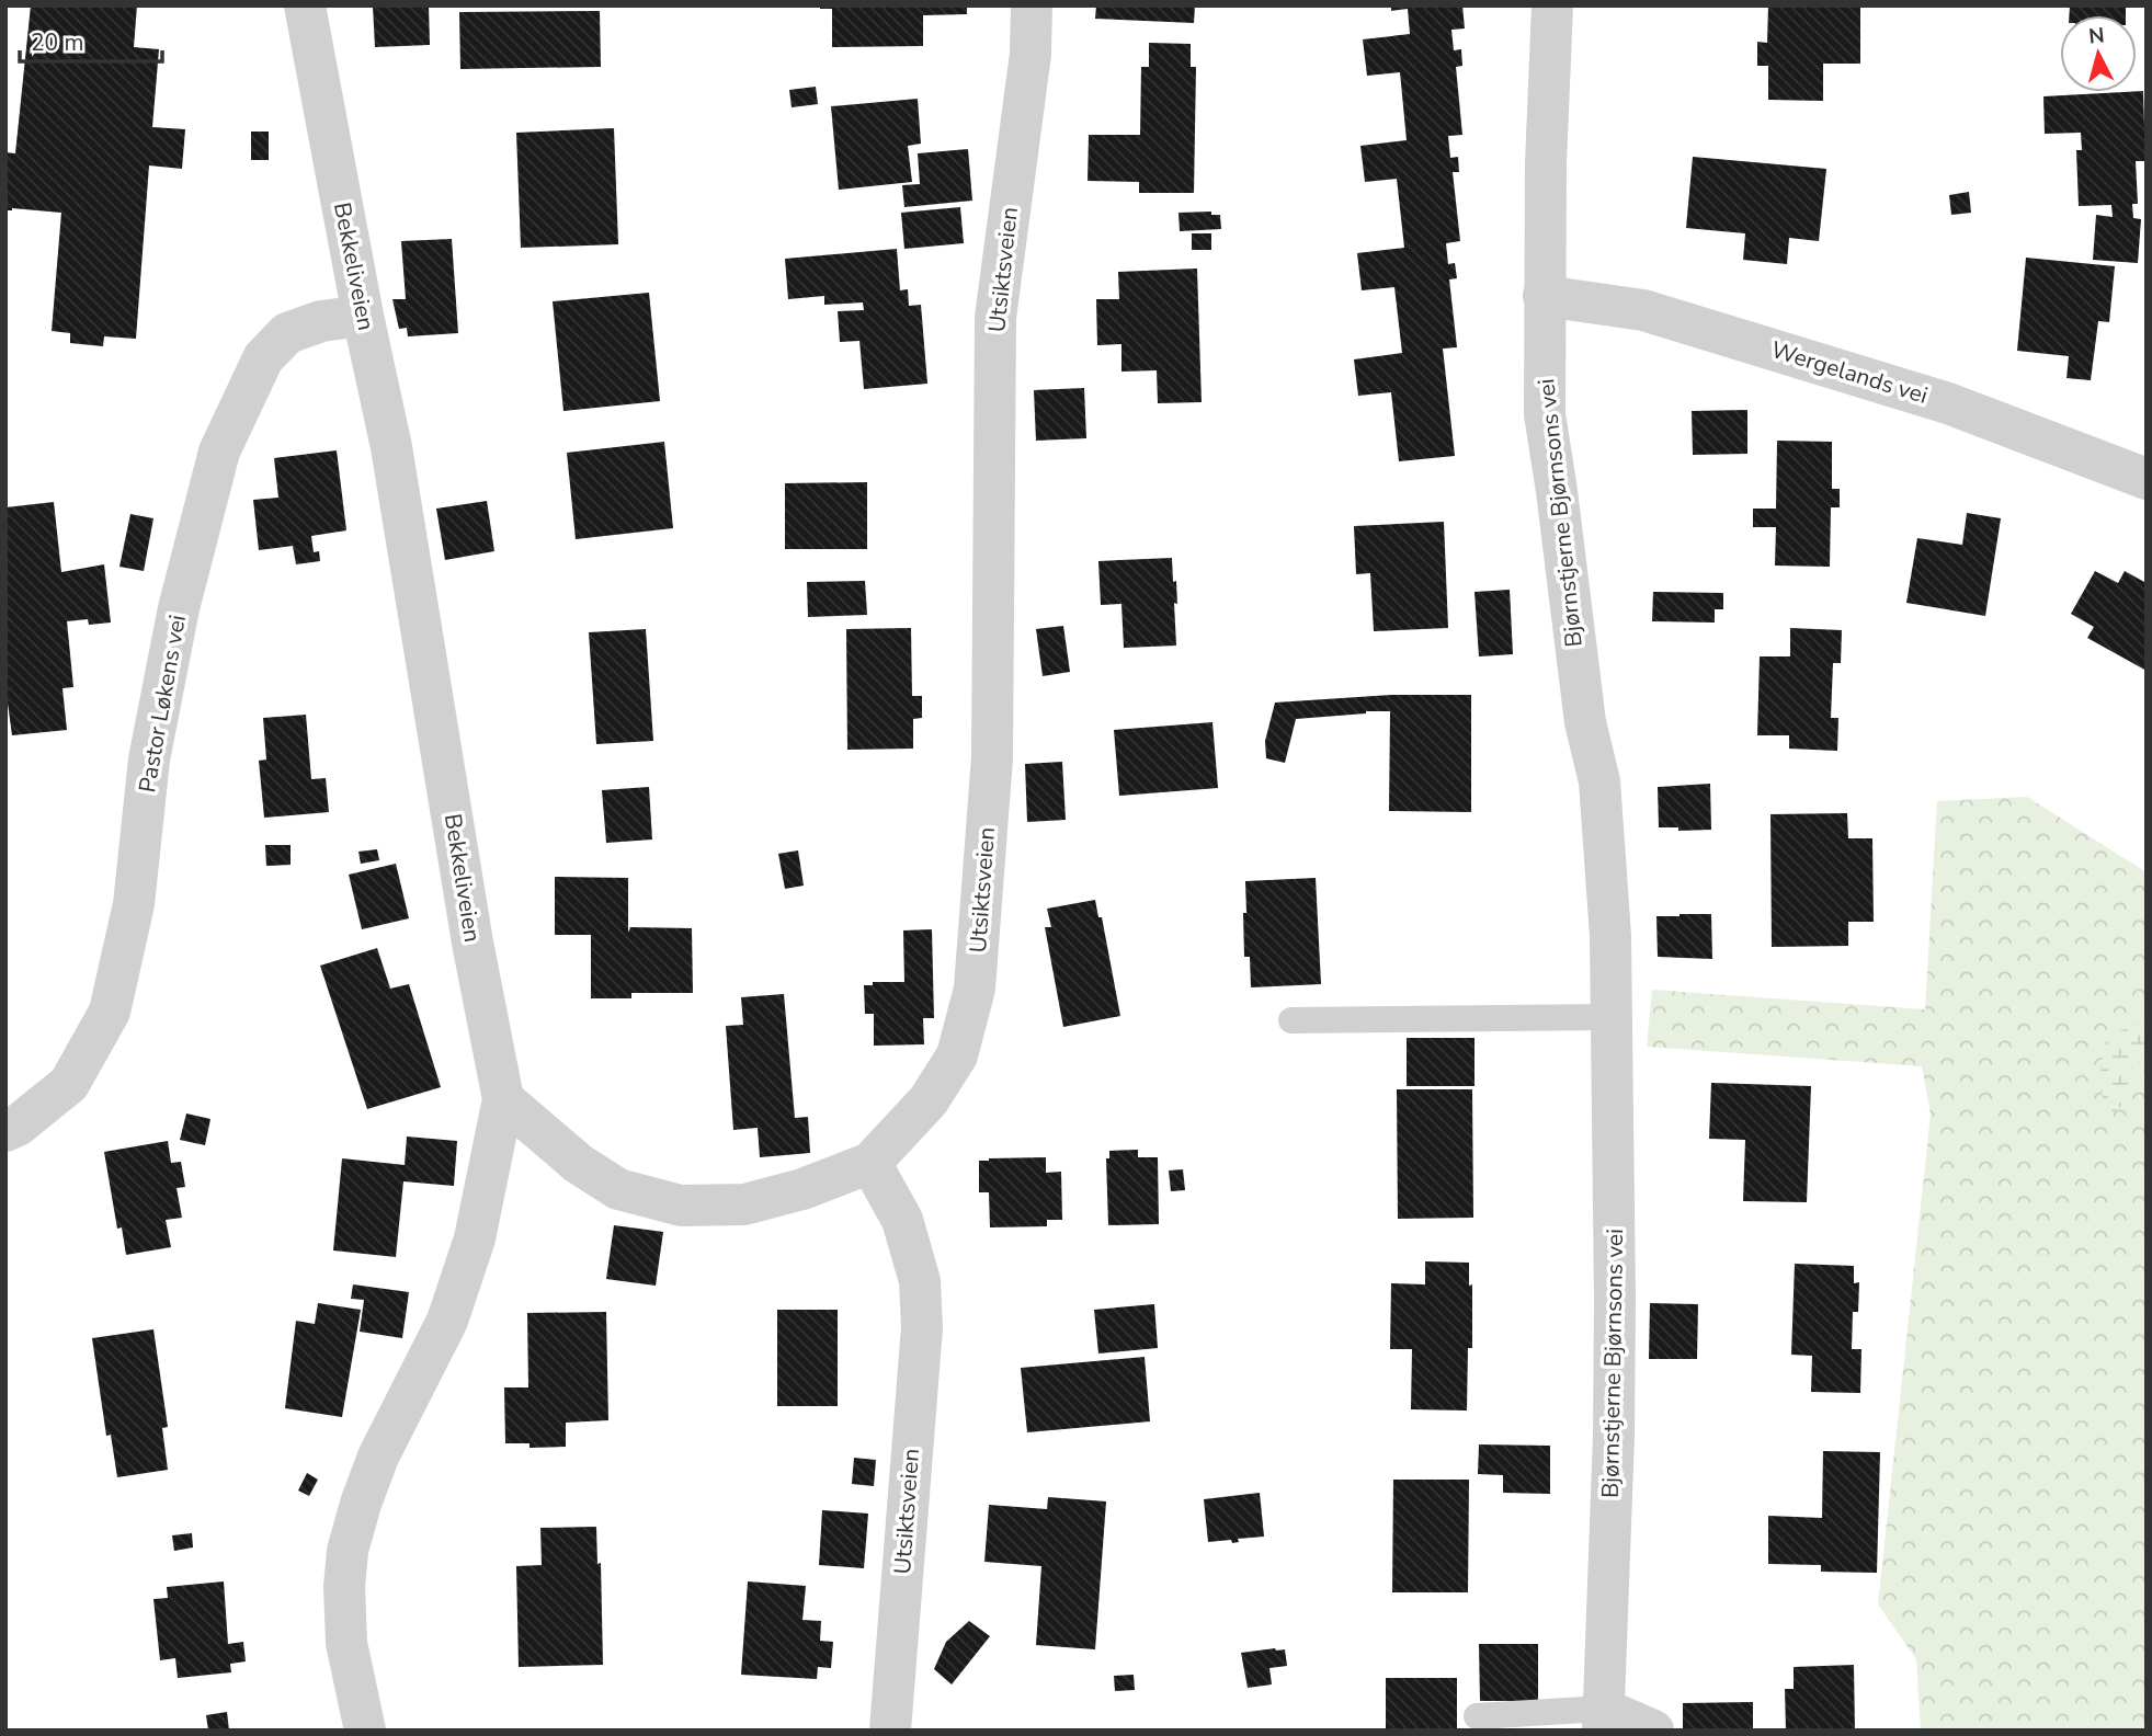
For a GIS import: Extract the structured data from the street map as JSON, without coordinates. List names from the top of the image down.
{
  "streets": {
    "street": [
      "Bekkeliveien",
      "Utsiktsveien",
      "Wergelands vei",
      "Bjørnstjerne Bjørnsons vei",
      "Pastor Løkens vei"
    ]
  },
  "crossings": [
    ["Bekkeliveien", "Pastor Løkens vei"],
    ["Wergelands vei", "Bjørnstjerne Bjørnsons vei"]
  ],
  "scale_bar": "20 m",
  "north": "top"
}
